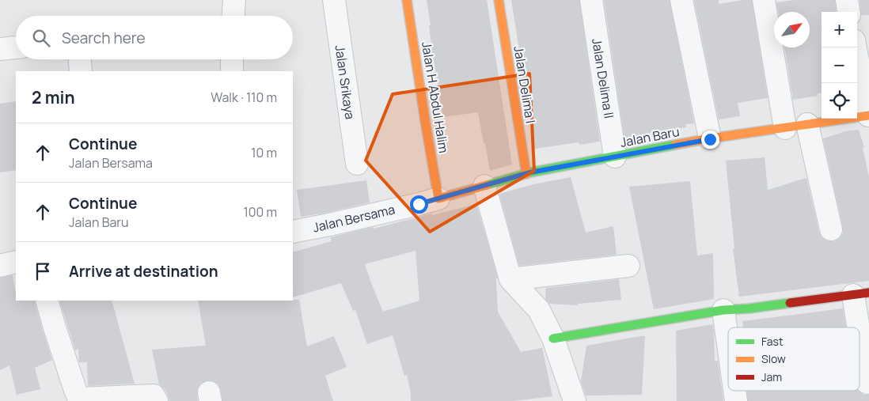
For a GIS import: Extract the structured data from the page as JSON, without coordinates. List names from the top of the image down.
{
  "streets": {
    "street": [
      "Jalan Delima II",
      "Jalan Srikaya",
      "Jalan Delima I",
      "Jalan H Abdul Halim",
      "Jalan Baru",
      "Jalan Bersama"
    ]
  },
  "crossings": [
    ["Jalan Delima II", "Jalan Baru"],
    ["Jalan Delima I", "Jalan Baru"],
    ["Jalan H Abdul Halim", "Jalan Baru"],
    ["Jalan H Abdul Halim", "Jalan Bersama"],
    ["Jalan Baru", "Jalan Bersama"]
  ],
  "legend": ["Fast", "Slow", "Jam"],
  "north": "top right",
  "page": {
    "map_buttons": ["+", "−"],
    "search": "Search here",
    "heading": ["2 min", "Walk · 110 m"],
    "list": [
      ["Continue", "Jalan Bersama", "10 m"],
      ["Continue", "Jalan Baru", "100 m"],
      "Arrive at destination"
    ]
  }
}
